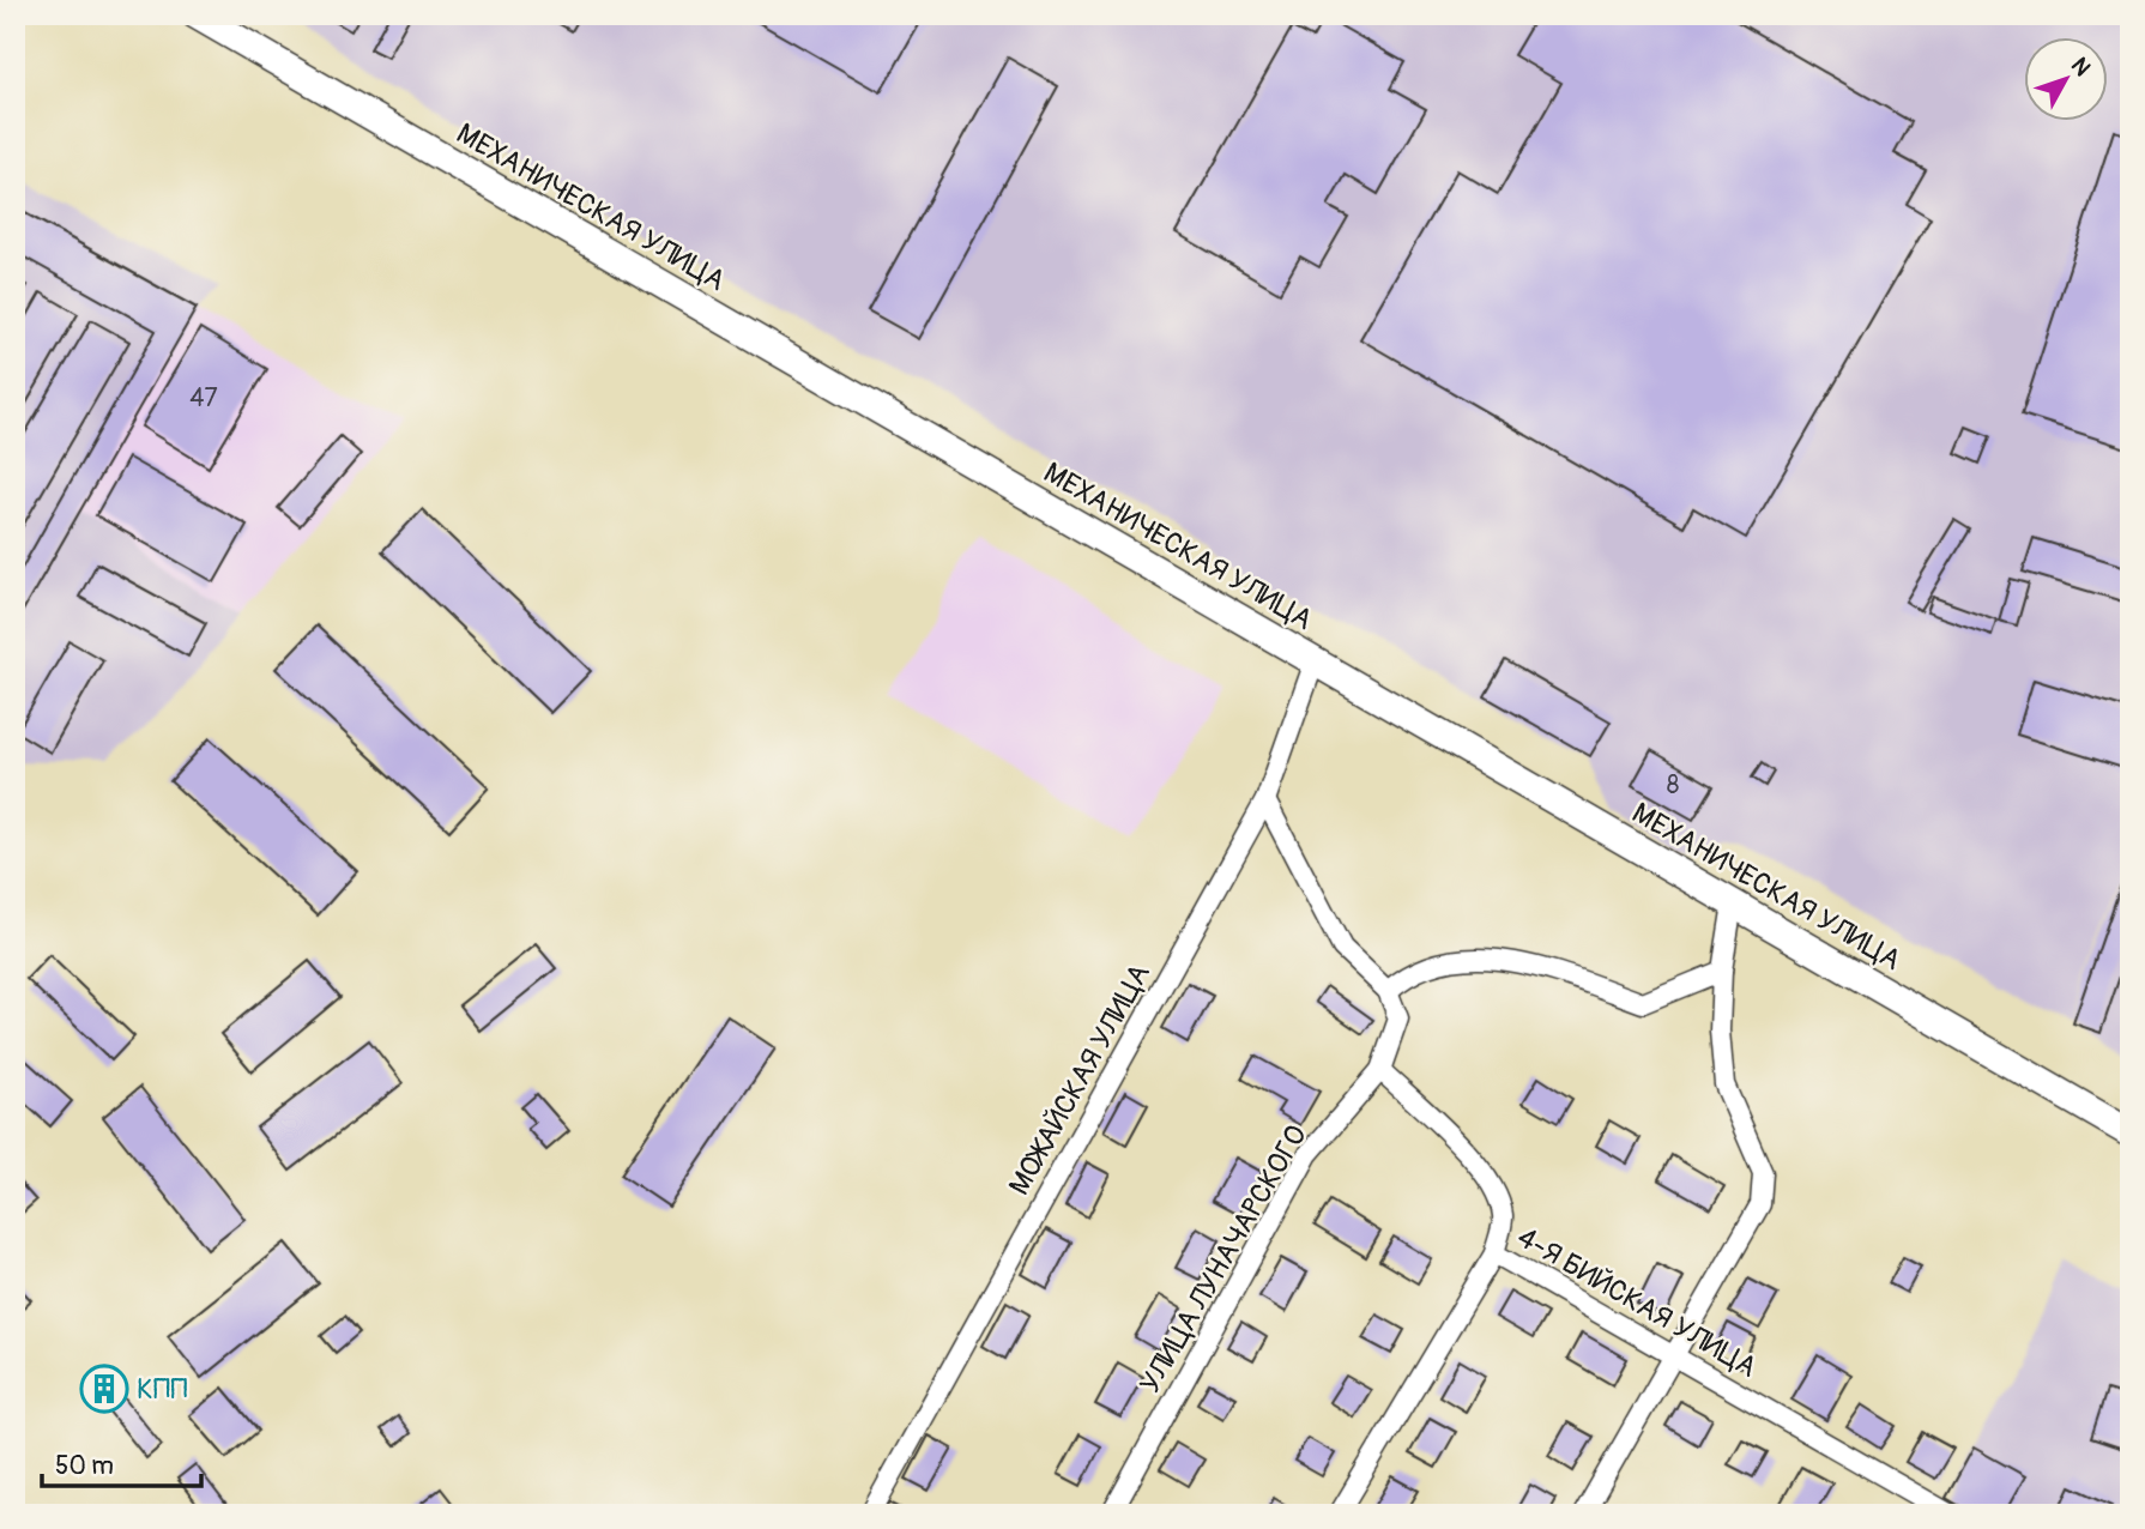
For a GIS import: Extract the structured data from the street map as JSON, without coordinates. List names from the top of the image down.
{
  "streets": {
    "street": [
      "МЕХАНИЧЕСКАЯ УЛИЦА",
      "МОЖАЙСКАЯ УЛИЦА",
      "УЛИЦА ЛУНАЧАРСКОГО",
      "4-Я БИЙСКАЯ УЛИЦА"
    ]
  },
  "crossings": [
    ["МЕХАНИЧЕСКАЯ УЛИЦА", "МОЖАЙСКАЯ УЛИЦА"],
    ["УЛИЦА ЛУНАЧАРСКОГО", "4-Я БИЙСКАЯ УЛИЦА"]
  ],
  "places": {
    "building": ["КПП"]
  },
  "house_numbers": ["47", "8"],
  "scale_bar": "50 m",
  "north": "top right"
}
